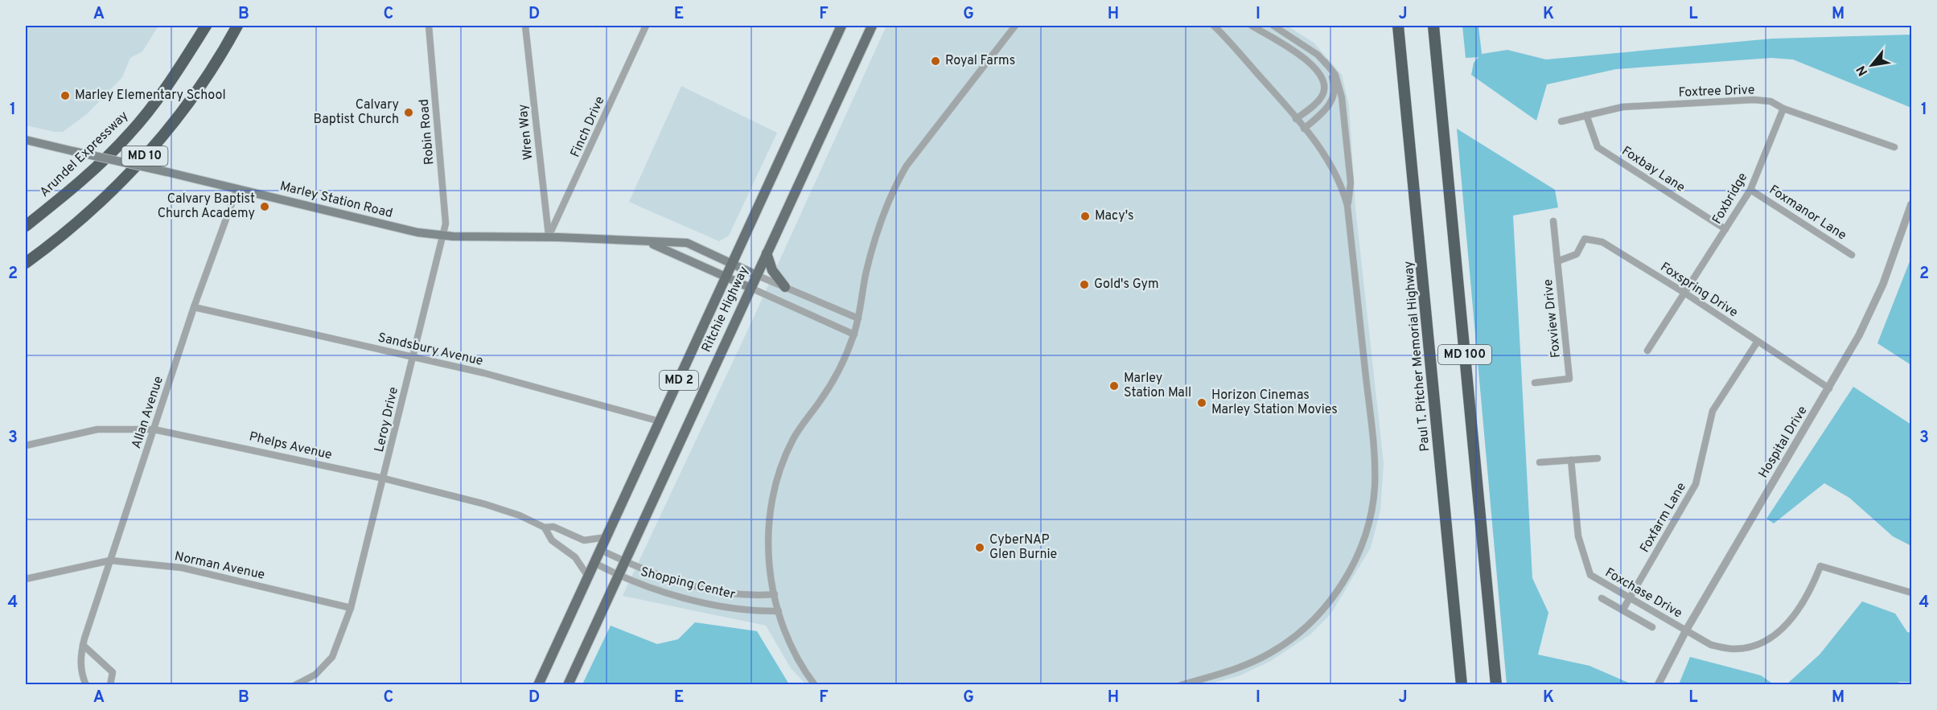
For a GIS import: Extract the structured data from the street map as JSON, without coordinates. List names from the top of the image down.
{
  "streets": {
    "highway": [
      "Arundel Expressway",
      "MD 10",
      "MD 100",
      "Paul T. Pitcher Memorial Highway"
    ],
    "main road": ["Marley Station Road", "Ritchie Highway", "MD 2"],
    "street": [
      "Foxtree Drive",
      "Finch Drive",
      "Robin Road",
      "Wren Way",
      "Foxbay Lane",
      "Foxbridge",
      "Foxmanor Lane",
      "Foxspring Drive",
      "Foxview Drive",
      "Sandsbury Avenue",
      "Allan Avenue",
      "Leroy Drive",
      "Hospital Drive",
      "Phelps Avenue",
      "Foxfarm Lane",
      "Norman Avenue",
      "Shopping Center",
      "Foxchase Drive"
    ]
  },
  "crossings": [
    ["Foxtree Drive", "Foxbay Lane"],
    ["Foxtree Drive", "Foxbridge"],
    ["Finch Drive", "Wren Way"],
    ["Finch Drive", "Marley Station Road"],
    ["Robin Road", "Marley Station Road"],
    ["Robin Road", "Leroy Drive"],
    ["Wren Way", "Marley Station Road"],
    ["Foxbay Lane", "Foxbridge"],
    ["Foxbridge", "Foxmanor Lane"],
    ["Foxbridge", "Foxspring Drive"],
    ["Marley Station Road", "Ritchie Highway"],
    ["Marley Station Road", "Allan Avenue"],
    ["Marley Station Road", "Leroy Drive"],
    ["Foxspring Drive", "Foxview Drive"],
    ["Foxspring Drive", "Hospital Drive"],
    ["Foxspring Drive", "Foxfarm Lane"],
    ["Ritchie Highway", "Sandsbury Avenue"],
    ["Ritchie Highway", "Phelps Avenue"],
    ["Ritchie Highway", "Shopping Center"],
    ["Sandsbury Avenue", "Allan Avenue"],
    ["Sandsbury Avenue", "Leroy Drive"],
    ["Allan Avenue", "Phelps Avenue"],
    ["Allan Avenue", "Norman Avenue"],
    ["Leroy Drive", "Phelps Avenue"],
    ["Leroy Drive", "Norman Avenue"],
    ["Hospital Drive", "Foxchase Drive"],
    ["Foxfarm Lane", "Foxchase Drive"]
  ],
  "places": [
    "Royal Farms",
    "Marley Elementary School",
    "Calvary Baptist Church",
    "Calvary Baptist Church Academy",
    "Macy's",
    "Gold's Gym",
    "Marley Station Mall",
    "Horizon Cinemas Marley Station Movies",
    "CyberNAP Glen Burnie"
  ],
  "north": "bottom left",
  "grid": {
    "columns": [
      "A",
      "B",
      "C",
      "D",
      "E",
      "F",
      "G",
      "H",
      "I",
      "J",
      "K",
      "L",
      "M"
    ],
    "rows": [
      "1",
      "2",
      "3",
      "4"
    ]
  }
}
